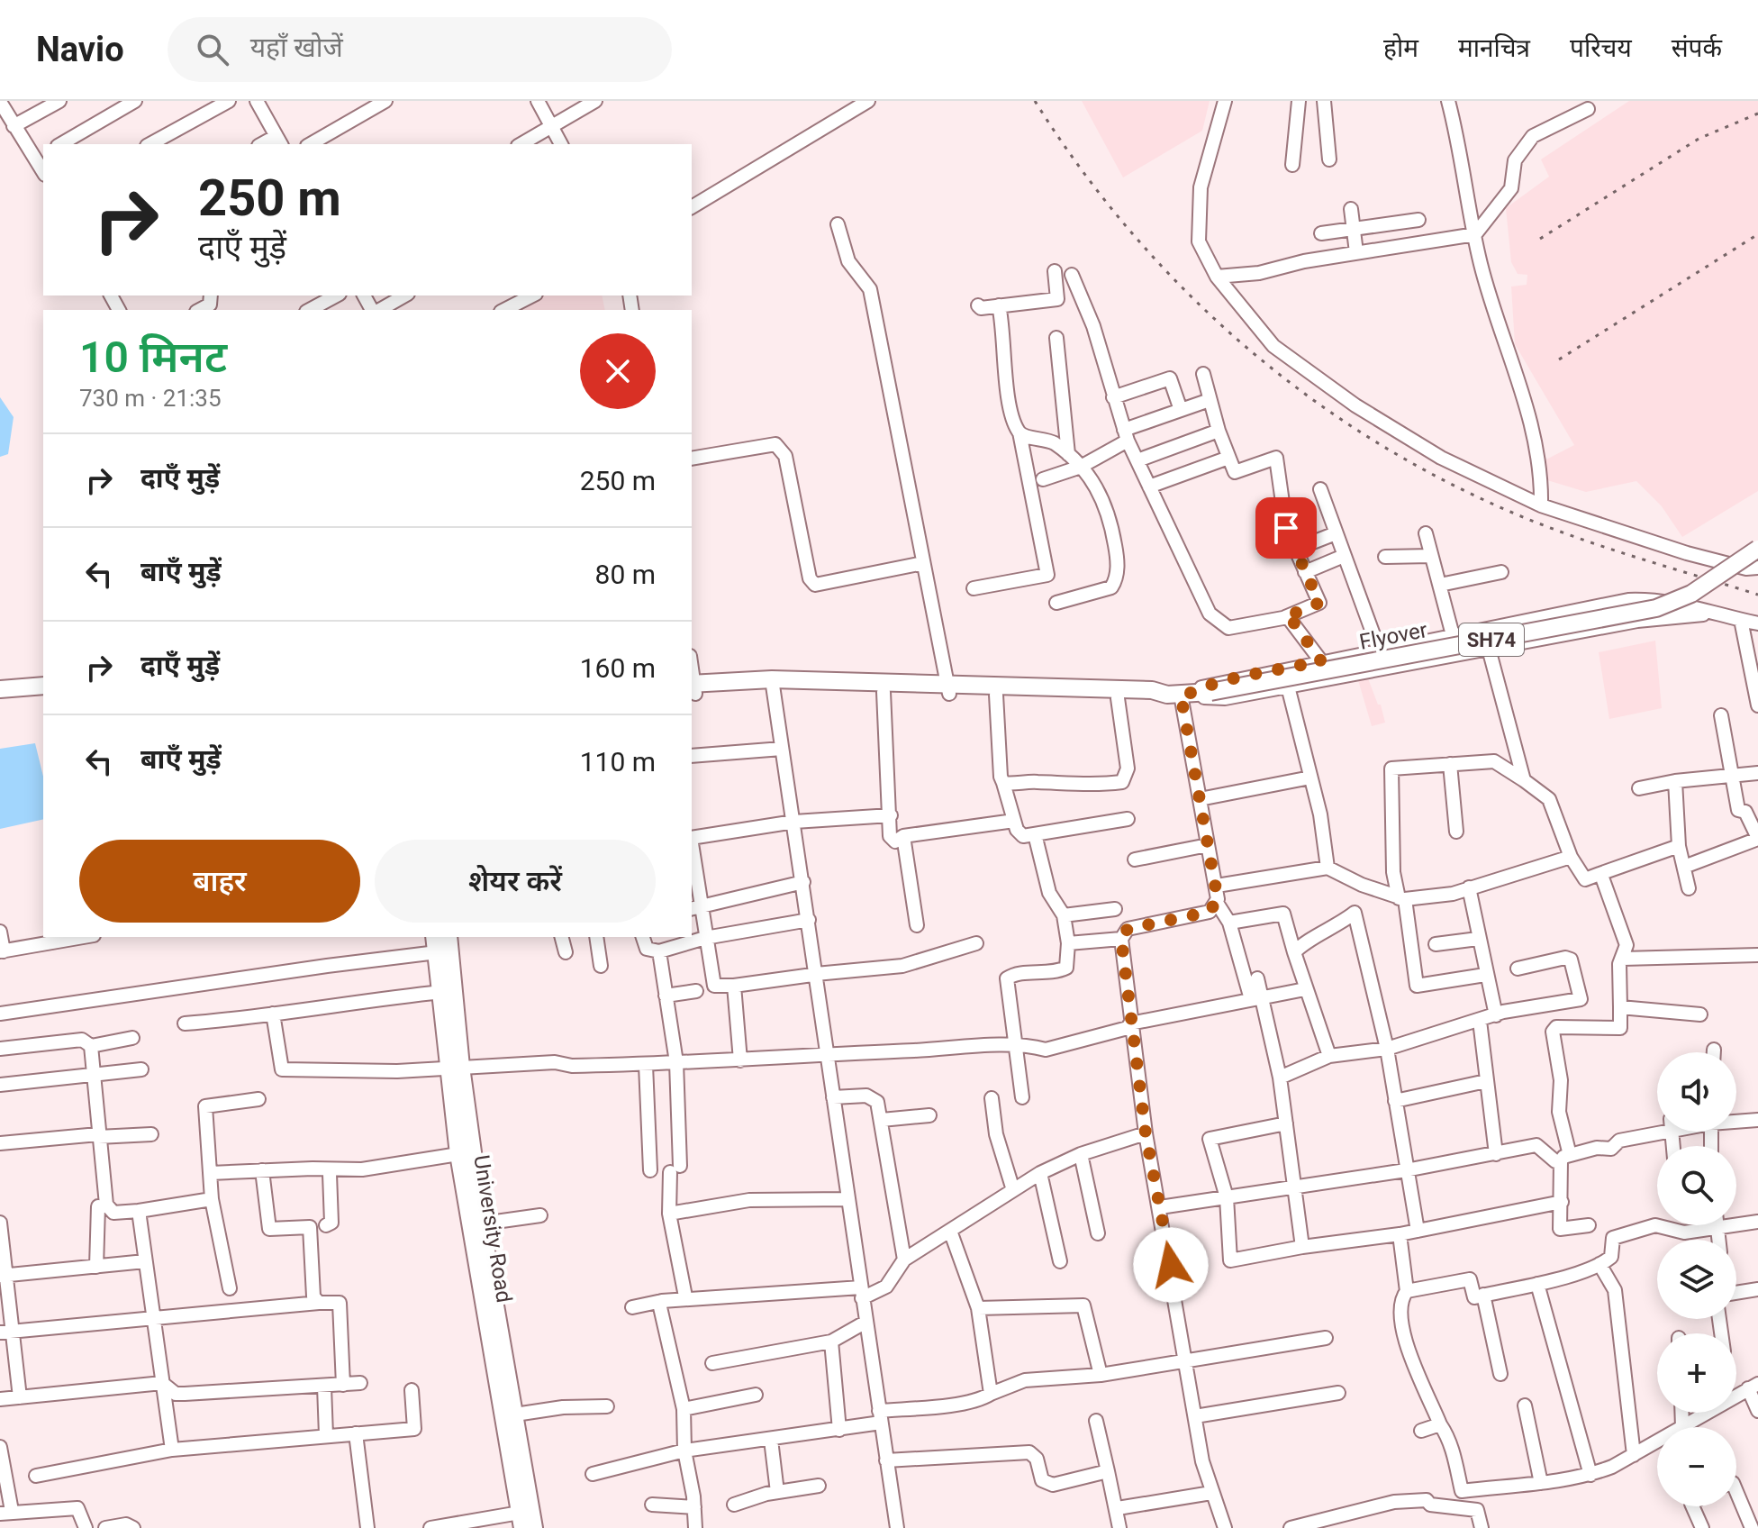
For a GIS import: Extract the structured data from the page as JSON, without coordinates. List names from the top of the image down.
{
  "streets": {
    "main road": ["Flyover", "SH74", "University Road"]
  },
  "crossings": [
    ["Flyover", "SH74"]
  ],
  "page": {
    "header": "Navio",
    "search": "यहाँ खोजें",
    "nav": [
      "होम",
      "मानचित्र",
      "परिचय",
      "संपर्क"
    ],
    "turn": ["250 m", "दाएँ मुड़ें"],
    "heading": ["10 मिनट", "730 m · 21:35"],
    "list": [
      {
        "name": "दाएँ मुड़ें",
        "value": "250 m"
      },
      {
        "name": "बाएँ मुड़ें",
        "value": "80 m"
      },
      {
        "name": "दाएँ मुड़ें",
        "value": "160 m"
      },
      {
        "name": "बाएँ मुड़ें",
        "value": "110 m"
      }
    ],
    "buttons": ["बाहर", "शेयर करें"],
    "map_buttons": ["+", "−"]
  }
}
